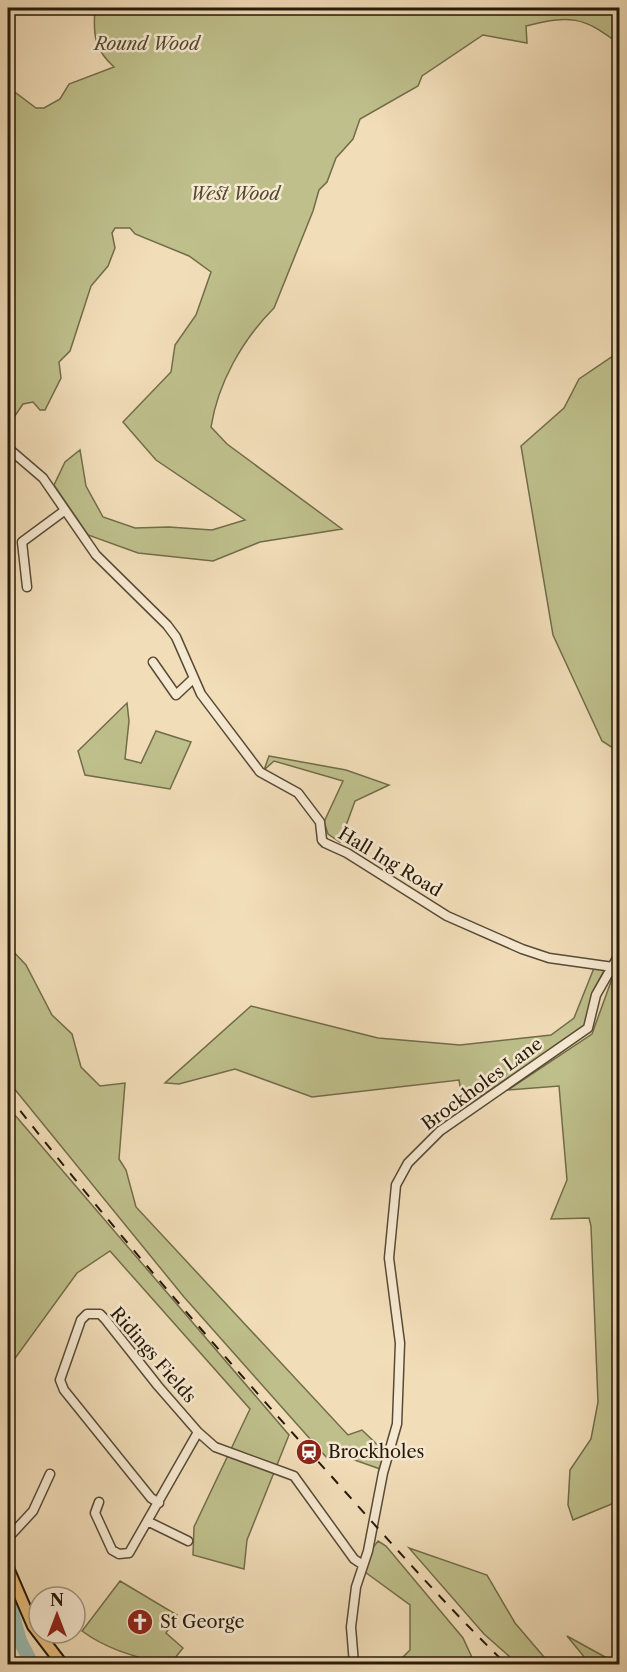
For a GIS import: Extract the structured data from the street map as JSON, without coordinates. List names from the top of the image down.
{
  "streets": {
    "street": ["Hall Ing Road", "Brockholes Lane", "Ridings Fields"]
  },
  "crossings": [
    ["Hall Ing Road", "Brockholes Lane"],
    ["Brockholes Lane", "Ridings Fields"]
  ],
  "parks": ["Round Wood", "West Wood"],
  "places": {
    "station": ["Brockholes"],
    "church": ["St George"]
  },
  "north": "top"
}
